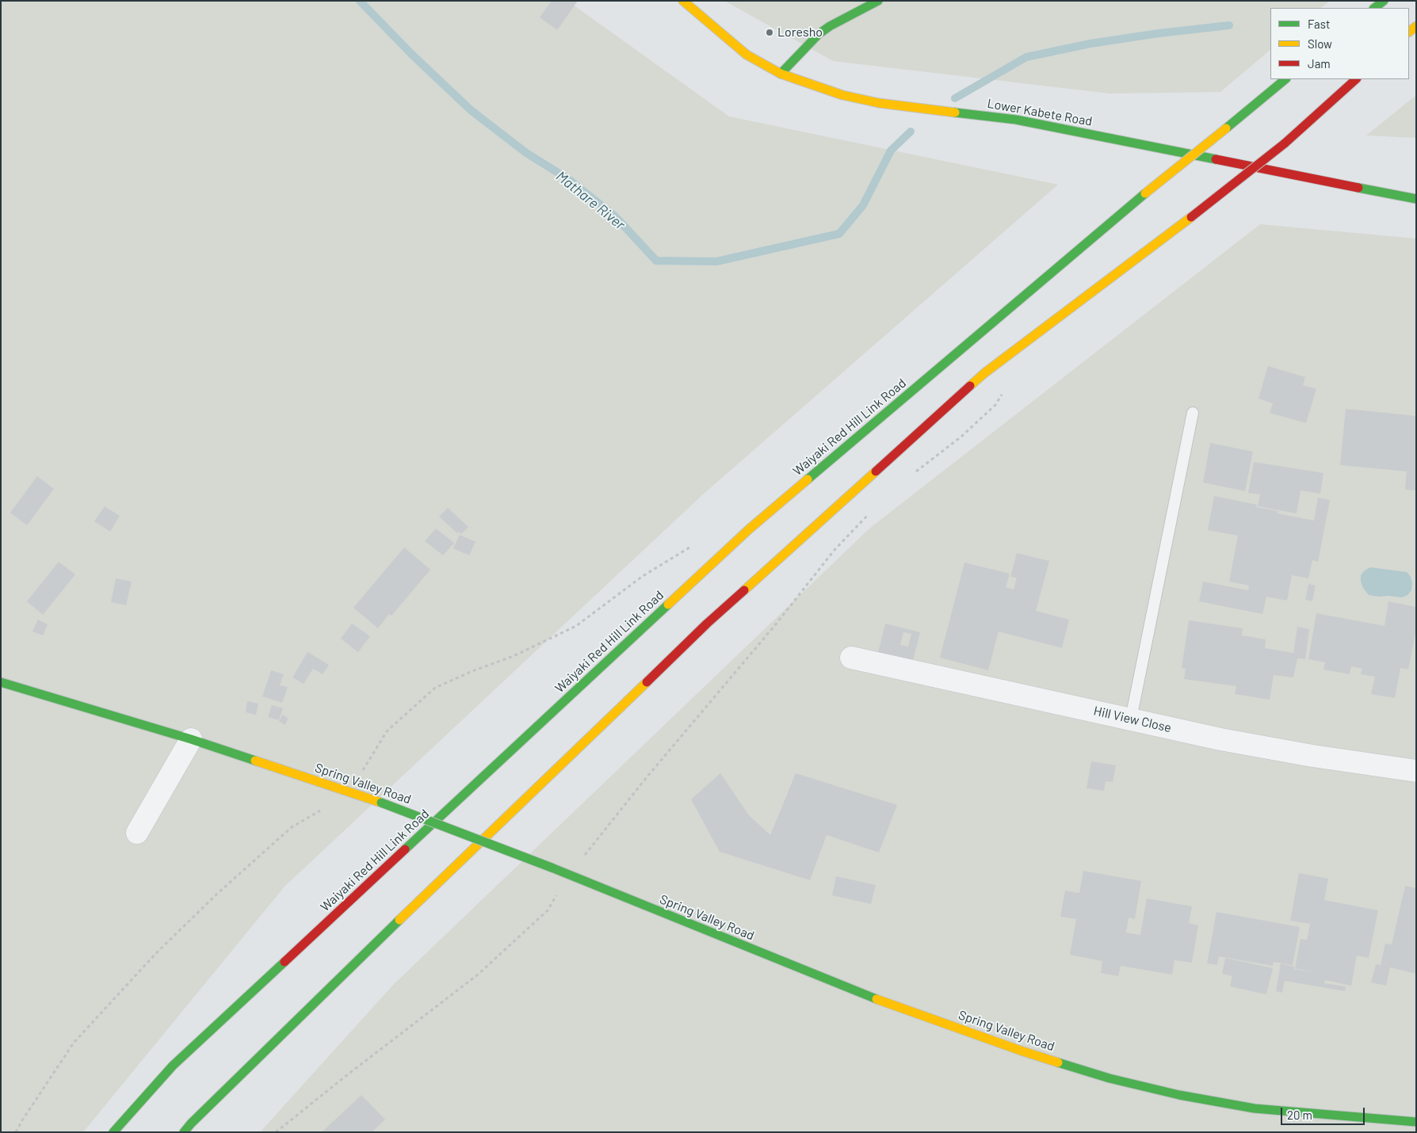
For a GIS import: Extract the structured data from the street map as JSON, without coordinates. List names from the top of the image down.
{
  "streets": {
    "main road": ["Lower Kabete Road", "Waiyaki Red Hill Link Road", "Spring Valley Road"],
    "street": ["Hill View Close"]
  },
  "water": ["Mathare River"],
  "places": ["Loresho"],
  "legend": ["Fast", "Slow", "Jam"],
  "scale_bar": "20 m"
}
